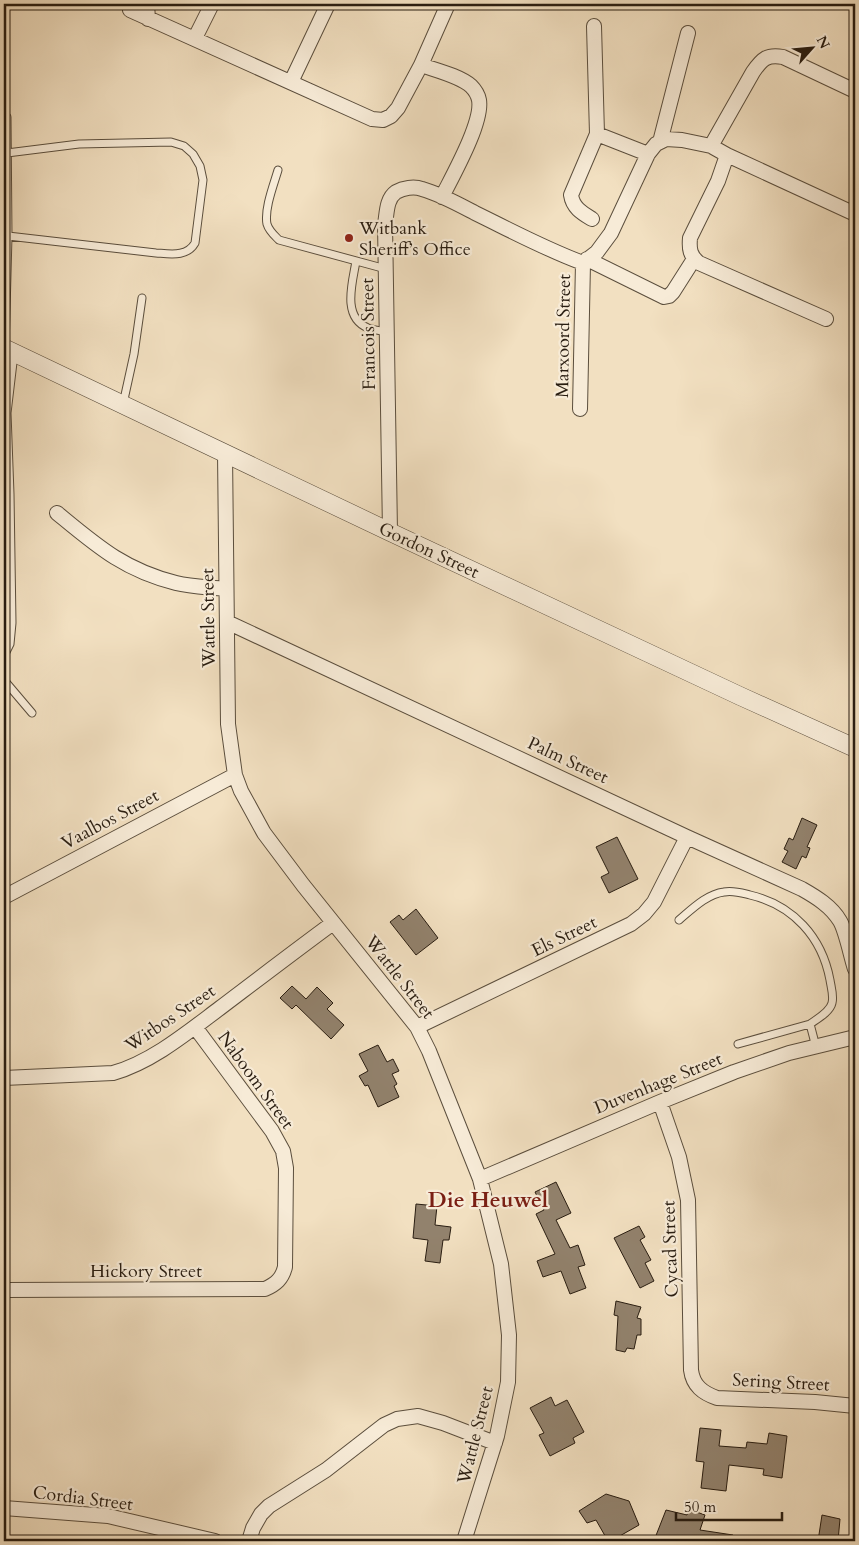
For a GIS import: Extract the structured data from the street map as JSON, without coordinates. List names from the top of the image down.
{
  "streets": {
    "street": [
      "Francois Street",
      "Marxoord Street",
      "Gordon Street",
      "Wattle Street",
      "Palm Street",
      "Vaalbos Street",
      "Els Street",
      "Witbos Street",
      "Naboom Street",
      "Duvenhage Street",
      "Cycad Street",
      "Hickory Street",
      "Sering Street",
      "Cordia Street"
    ]
  },
  "crossings": [
    ["Francois Street", "Marxoord Street"],
    ["Francois Street", "Gordon Street"],
    ["Gordon Street", "Wattle Street"],
    ["Wattle Street", "Palm Street"],
    ["Wattle Street", "Vaalbos Street"],
    ["Wattle Street", "Els Street"],
    ["Wattle Street", "Witbos Street"],
    ["Wattle Street", "Duvenhage Street"],
    ["Palm Street", "Els Street"],
    ["Witbos Street", "Naboom Street"],
    ["Naboom Street", "Hickory Street"],
    ["Duvenhage Street", "Cycad Street"],
    ["Cycad Street", "Sering Street"]
  ],
  "districts": ["Die Heuwel"],
  "places": ["Witbank Sheriff’s Office"],
  "scale_bar": "50 m",
  "north": "top right"
}
